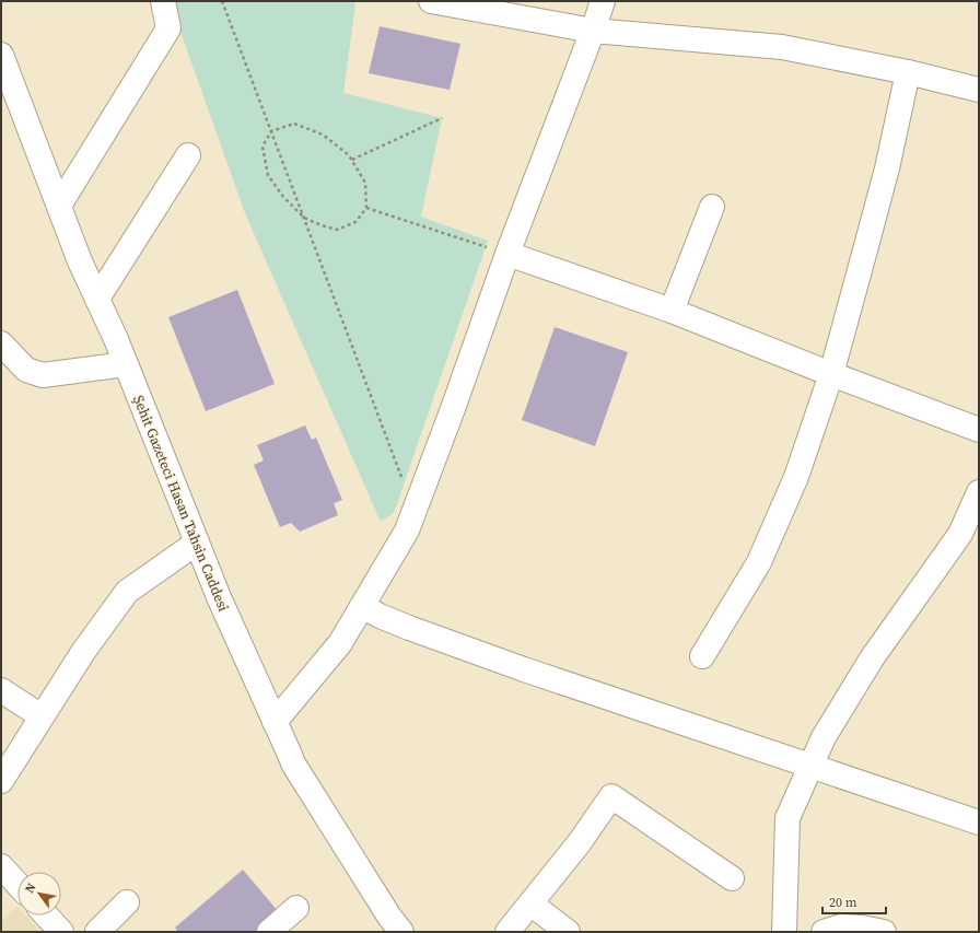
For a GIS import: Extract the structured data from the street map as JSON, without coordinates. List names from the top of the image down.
{
  "streets": {
    "street": ["Şehit Gazeteci Hasan Tahsin Caddesi"]
  },
  "scale_bar": "20 m",
  "north": "top left"
}
